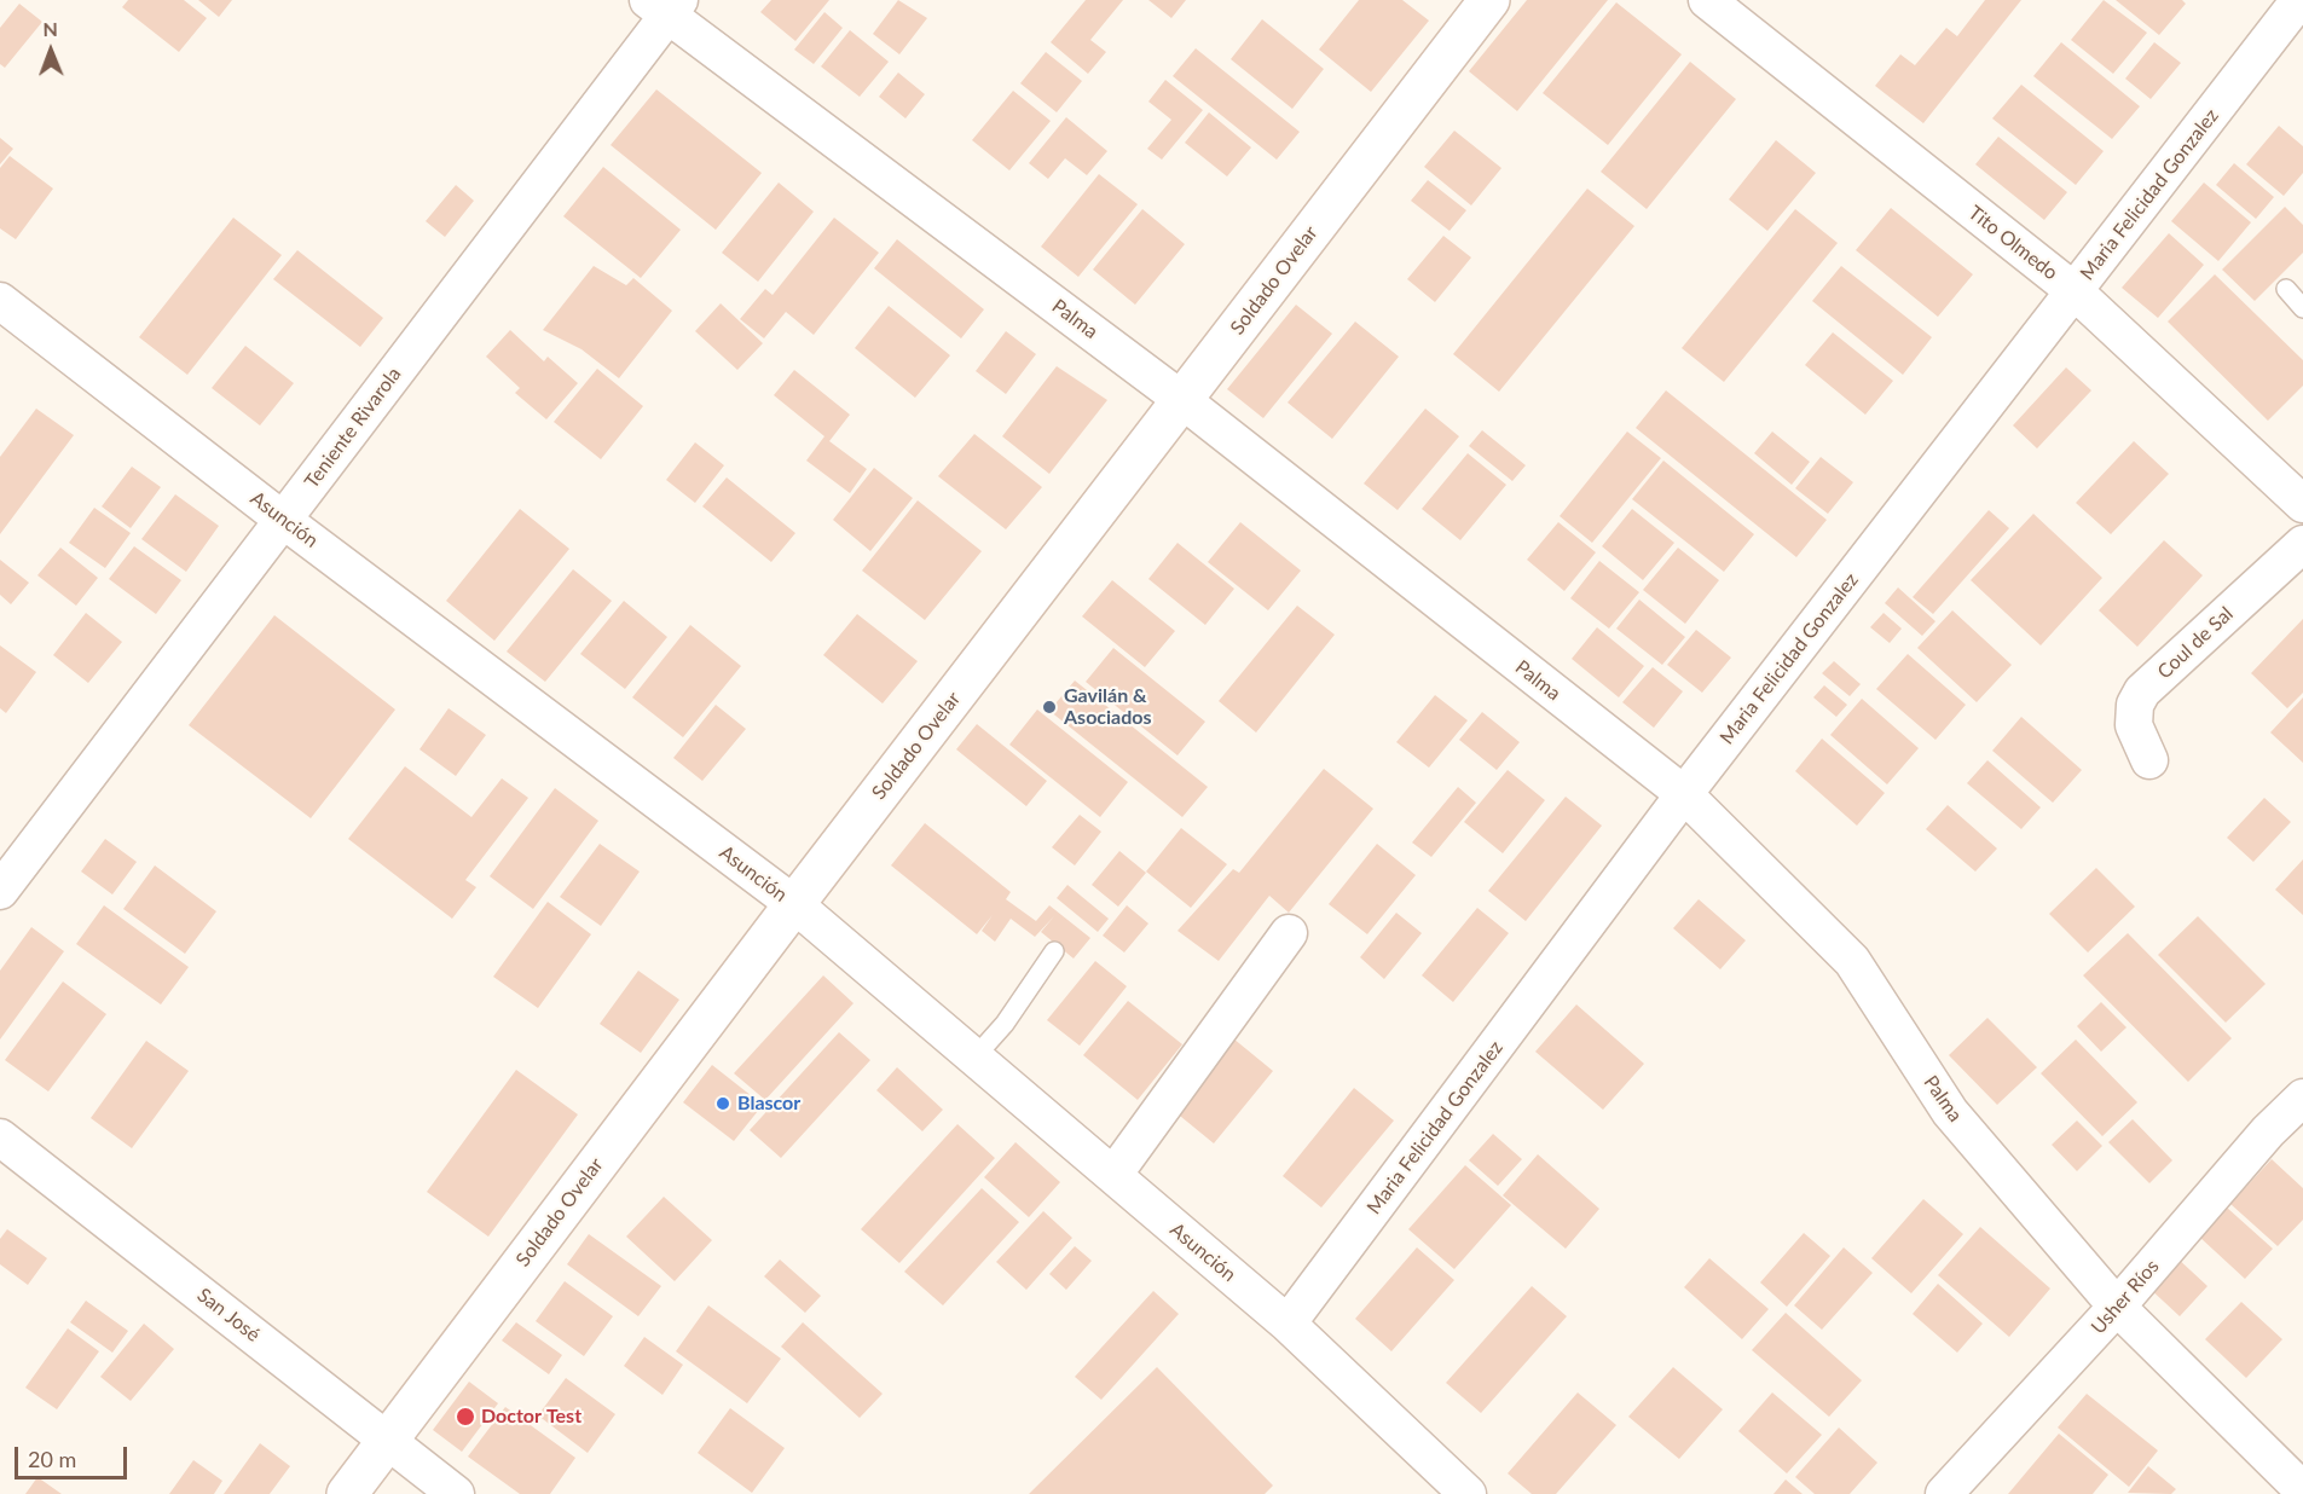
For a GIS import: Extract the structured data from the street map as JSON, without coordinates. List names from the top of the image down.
{
  "streets": {
    "main road": ["Soldado Ovelar"],
    "street": [
      "Maria Felicidad Gonzalez",
      "Tito Olmedo",
      "Palma",
      "Teniente Rivarola",
      "Asunción",
      "Coul de Sal",
      "Usher Ríos",
      "San José"
    ]
  },
  "crossings": [
    ["Maria Felicidad Gonzalez", "Tito Olmedo"],
    ["Maria Felicidad Gonzalez", "Palma"],
    ["Maria Felicidad Gonzalez", "Asunción"],
    ["Soldado Ovelar", "Palma"],
    ["Soldado Ovelar", "Asunción"],
    ["Soldado Ovelar", "San José"],
    ["Palma", "Teniente Rivarola"],
    ["Palma", "Usher Ríos"],
    ["Teniente Rivarola", "Asunción"]
  ],
  "places": ["Gavilán & Asociados", "Blascor", "Doctor Test"],
  "scale_bar": "20 m",
  "north": "top"
}
